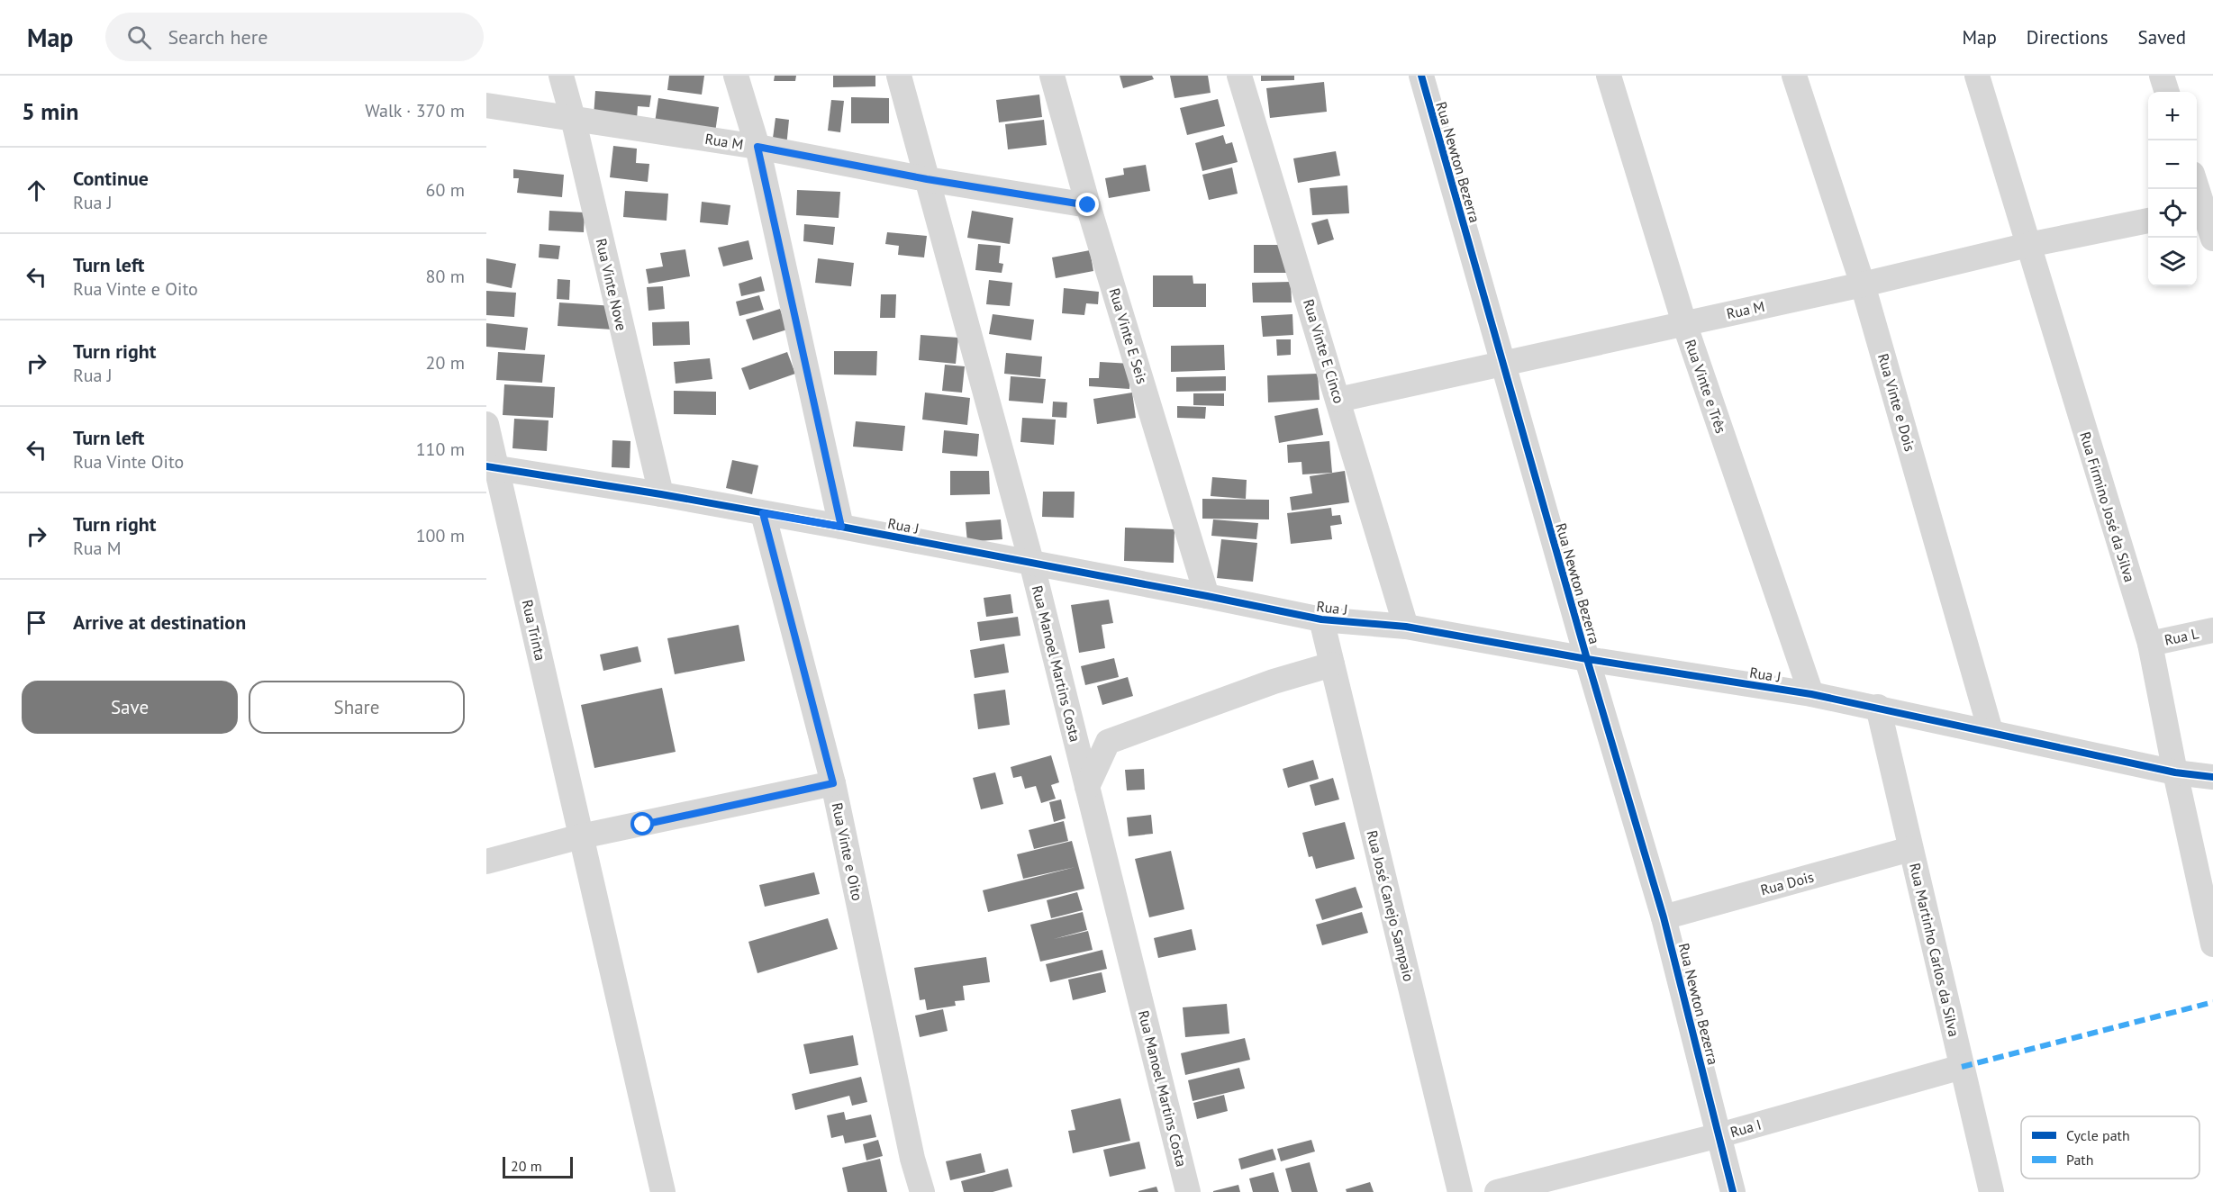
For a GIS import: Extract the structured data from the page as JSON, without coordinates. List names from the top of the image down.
{
  "streets": {
    "street": [
      "Rua M",
      "Rua Newton Bezerra",
      "Rua Vinte Nove",
      "Rua Vinte E Seis",
      "Rua Vinte E Cinco",
      "Rua Vinte e Três",
      "Rua Vinte e Dois",
      "Rua Firmino José da Silva",
      "Rua J",
      "Rua Trinta",
      "Rua L",
      "Rua Manoel Martins Costa",
      "Rua Vinte e Oito",
      "Rua Dois",
      "Rua José Canejo Sampaio",
      "Rua Martinho Carlos da Silva",
      "Rua I"
    ]
  },
  "crossings": [
    ["Rua M", "Rua Newton Bezerra"],
    ["Rua M", "Rua Vinte Nove"],
    ["Rua M", "Rua Vinte E Seis"],
    ["Rua M", "Rua Vinte E Cinco"],
    ["Rua M", "Rua Vinte e Três"],
    ["Rua M", "Rua Vinte e Dois"],
    ["Rua M", "Rua Firmino José da Silva"],
    ["Rua M", "Rua Manoel Martins Costa"],
    ["Rua Newton Bezerra", "Rua J"],
    ["Rua Newton Bezerra", "Rua Dois"],
    ["Rua Newton Bezerra", "Rua I"],
    ["Rua Vinte Nove", "Rua J"],
    ["Rua Vinte E Seis", "Rua J"],
    ["Rua Vinte E Cinco", "Rua J"],
    ["Rua Vinte e Três", "Rua J"],
    ["Rua Vinte e Dois", "Rua J"],
    ["Rua Firmino José da Silva", "Rua J"],
    ["Rua Firmino José da Silva", "Rua L"],
    ["Rua J", "Rua Trinta"],
    ["Rua J", "Rua Manoel Martins Costa"],
    ["Rua J", "Rua Vinte e Oito"],
    ["Rua J", "Rua José Canejo Sampaio"],
    ["Rua J", "Rua Martinho Carlos da Silva"],
    ["Rua Dois", "Rua Martinho Carlos da Silva"],
    ["Rua Martinho Carlos da Silva", "Rua I"]
  ],
  "legend": ["Cycle path", "Path"],
  "scale_bar": "20 m",
  "page": {
    "header": "Map",
    "search": "Search here",
    "nav": ["Map", "Directions", "Saved"],
    "heading": ["5 min", "Walk · 370 m"],
    "map_buttons": ["+", "−"],
    "list": [
      ["Continue", "Rua J", "60 m"],
      ["Turn left", "Rua Vinte e Oito", "80 m"],
      ["Turn right", "Rua J", "20 m"],
      ["Turn left", "Rua Vinte Oito", "110 m"],
      ["Turn right", "Rua M", "100 m"],
      "Arrive at destination"
    ],
    "buttons": ["Save", "Share"],
    "scale": "20 m"
  }
}
